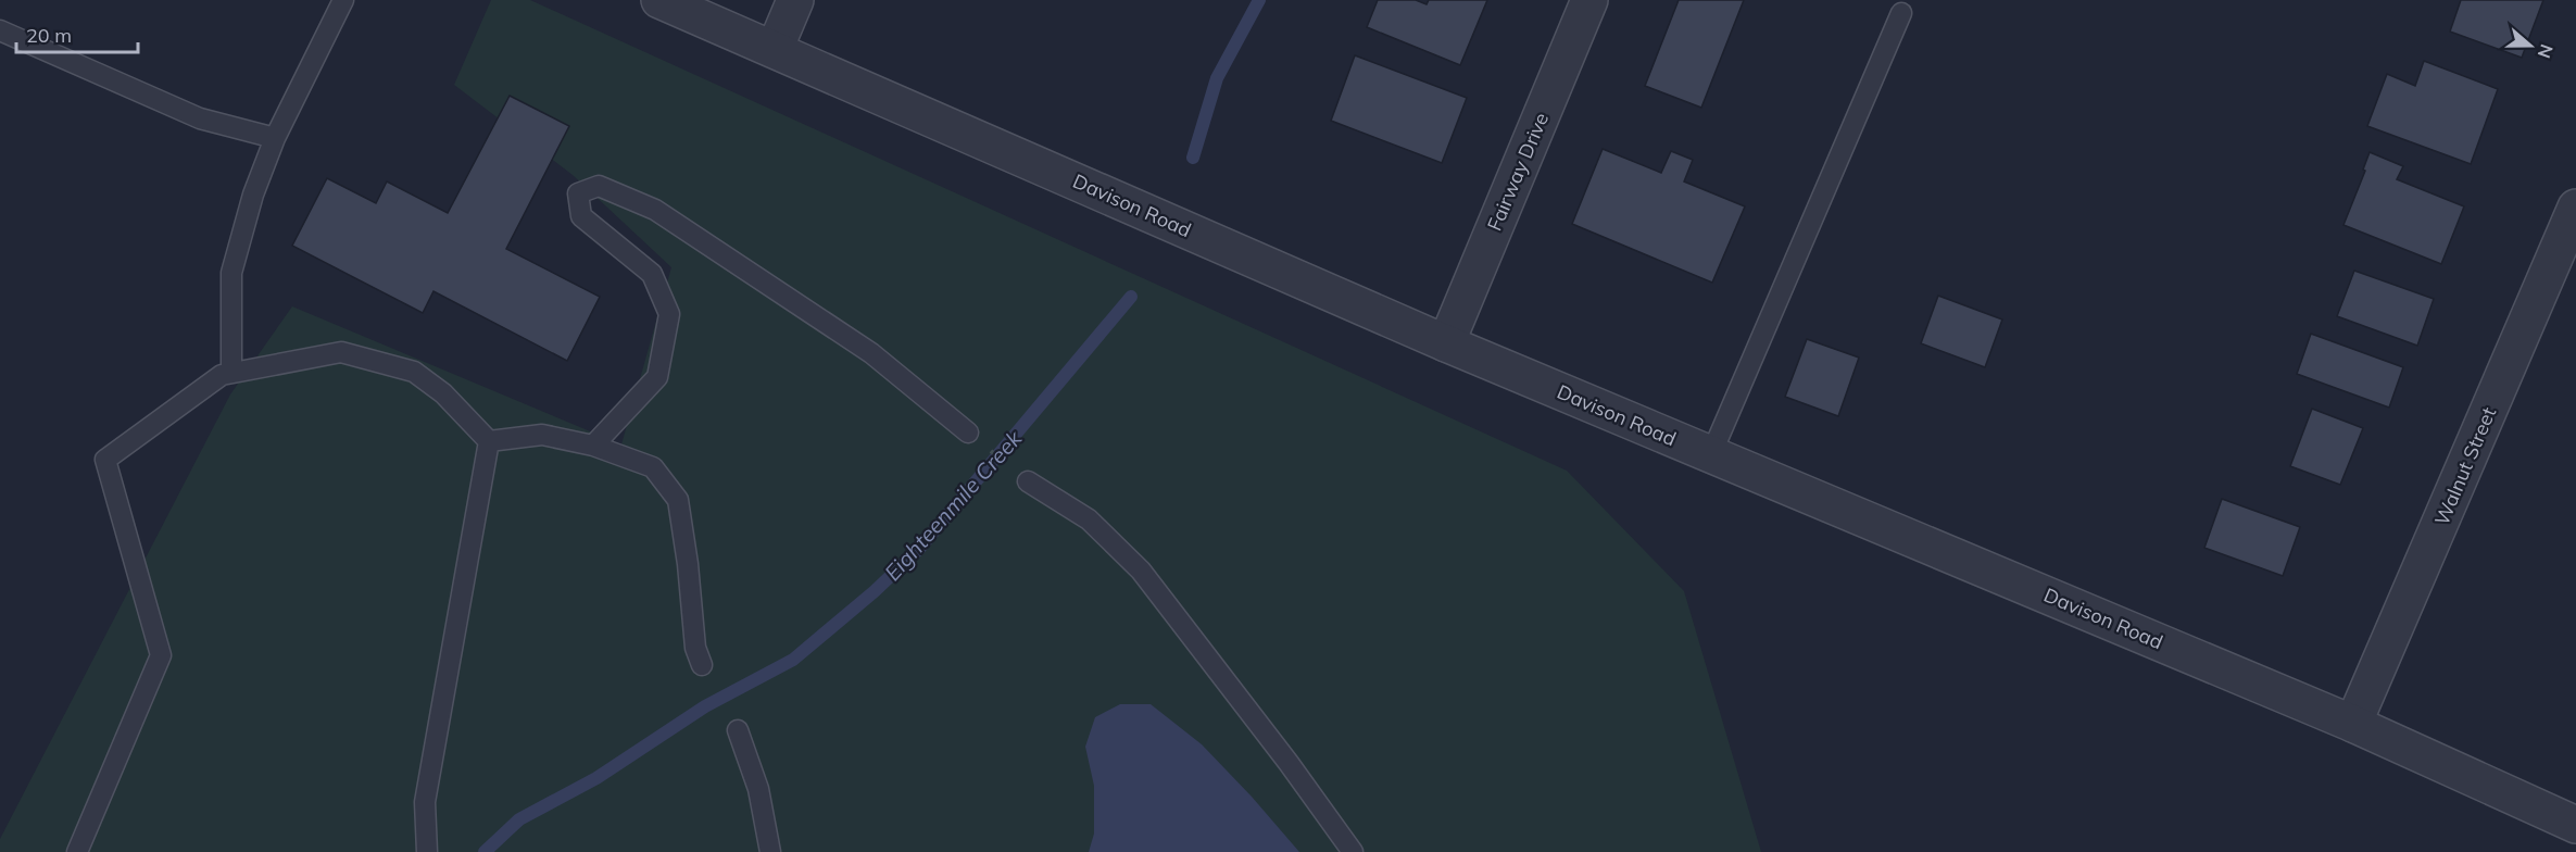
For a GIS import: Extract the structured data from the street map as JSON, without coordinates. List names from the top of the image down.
{
  "streets": {
    "street": ["Fairway Drive", "Davison Road", "Walnut Street"]
  },
  "crossings": [
    ["Fairway Drive", "Davison Road"],
    ["Davison Road", "Walnut Street"]
  ],
  "water": ["Eighteenmile Creek"],
  "scale_bar": "20 m",
  "north": "right"
}
